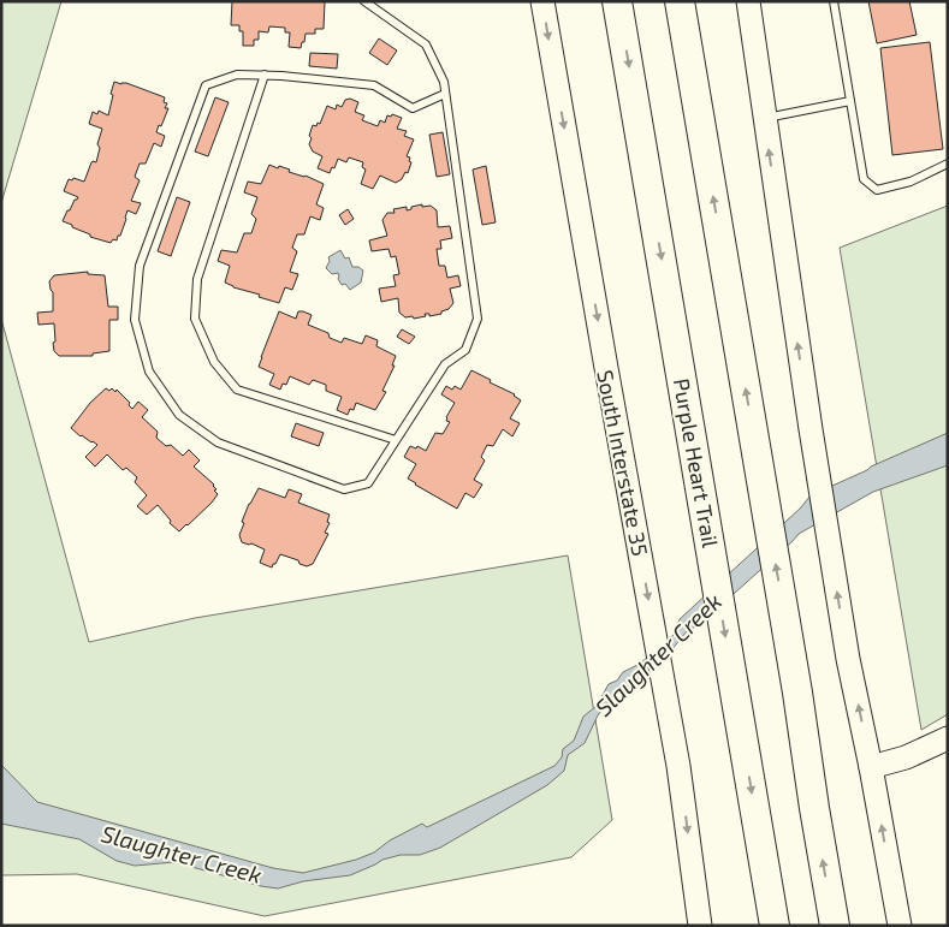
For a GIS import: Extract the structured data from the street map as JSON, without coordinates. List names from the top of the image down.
{
  "streets": {
    "highway": ["Purple Heart Trail"],
    "main road": ["South Interstate 35"]
  },
  "water": ["Slaughter Creek"]
}
